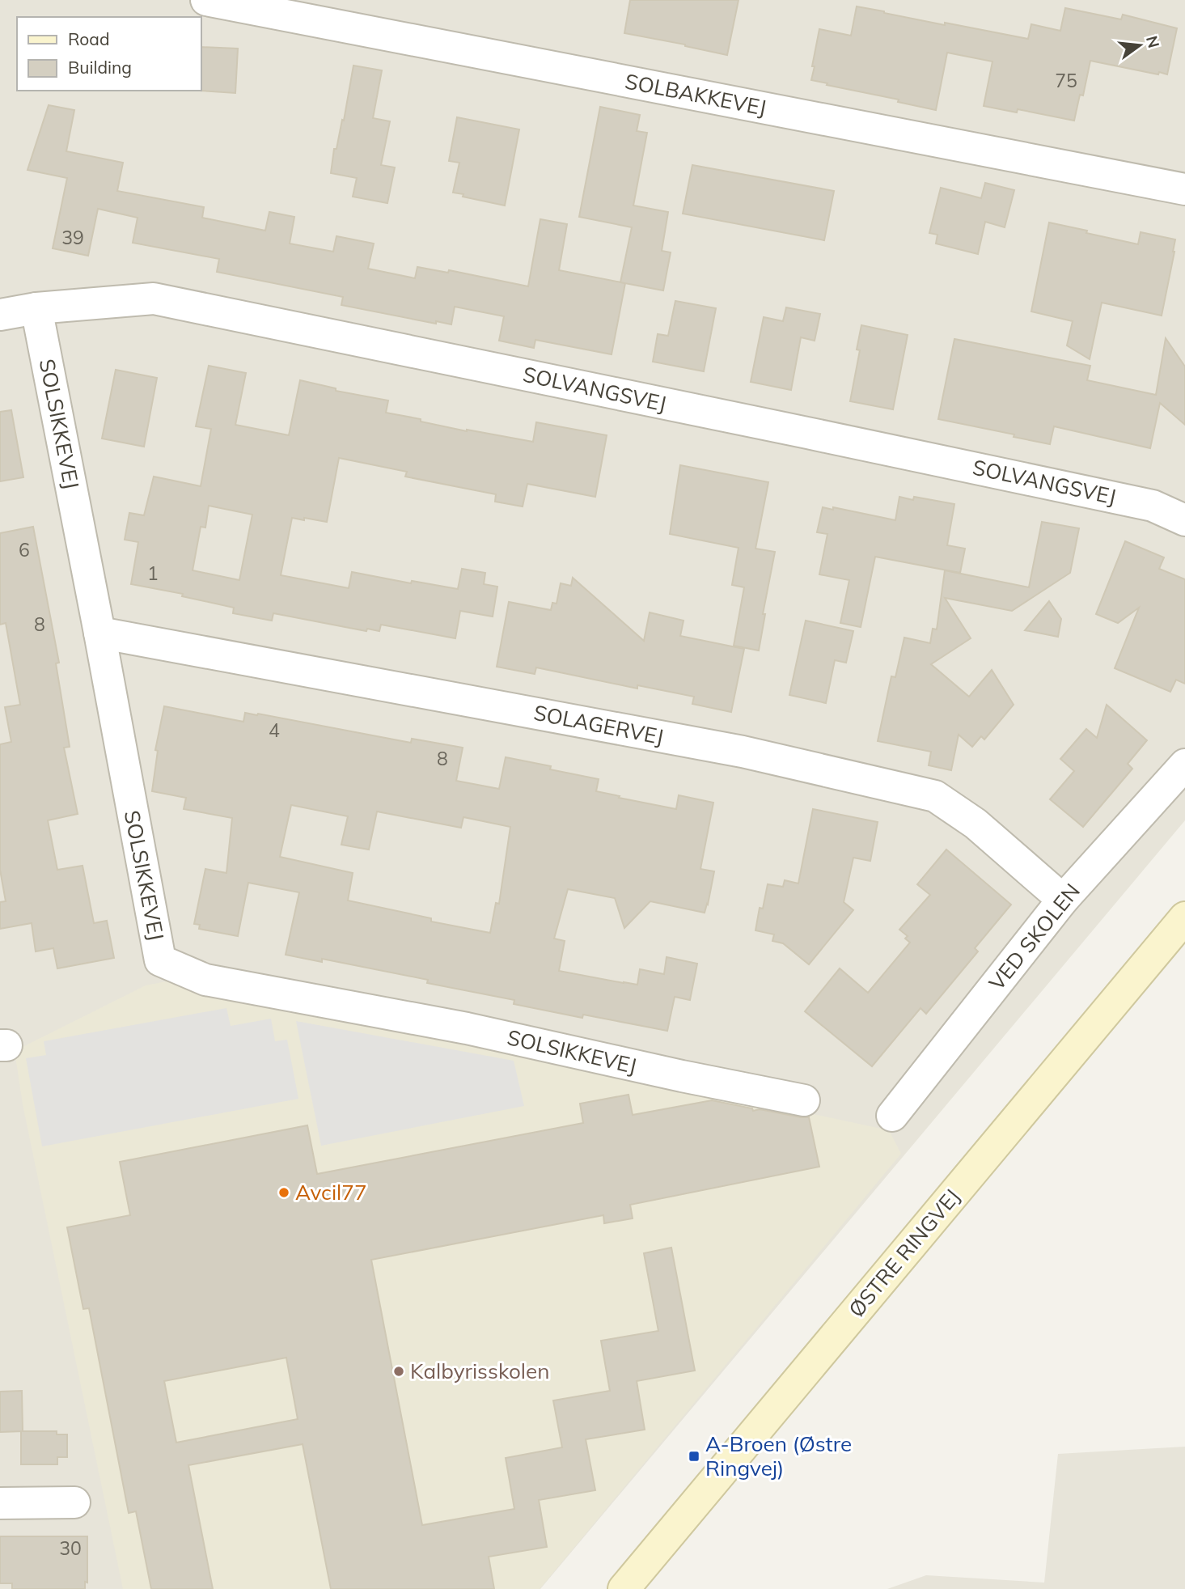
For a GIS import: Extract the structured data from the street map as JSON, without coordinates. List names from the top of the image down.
{
  "streets": {
    "street": [
      "SOLBAKKEVEJ",
      "SOLVANGSVEJ",
      "SOLSIKKEVEJ",
      "SOLAGERVEJ",
      "VED SKOLEN",
      "ØSTRE RINGVEJ"
    ]
  },
  "crossings": [
    ["SOLVANGSVEJ", "SOLSIKKEVEJ"],
    ["SOLSIKKEVEJ", "SOLAGERVEJ"],
    ["SOLAGERVEJ", "VED SKOLEN"]
  ],
  "places": {
    "other": ["Avcil77", "Kalbyrisskolen"],
    "transit": ["A-Broen (Østre Ringvej)"]
  },
  "house_numbers": [
    "75",
    "39",
    "6",
    "1",
    "8",
    "4",
    "8",
    "30"
  ],
  "legend": ["Road", "Building"],
  "north": "right"
}
